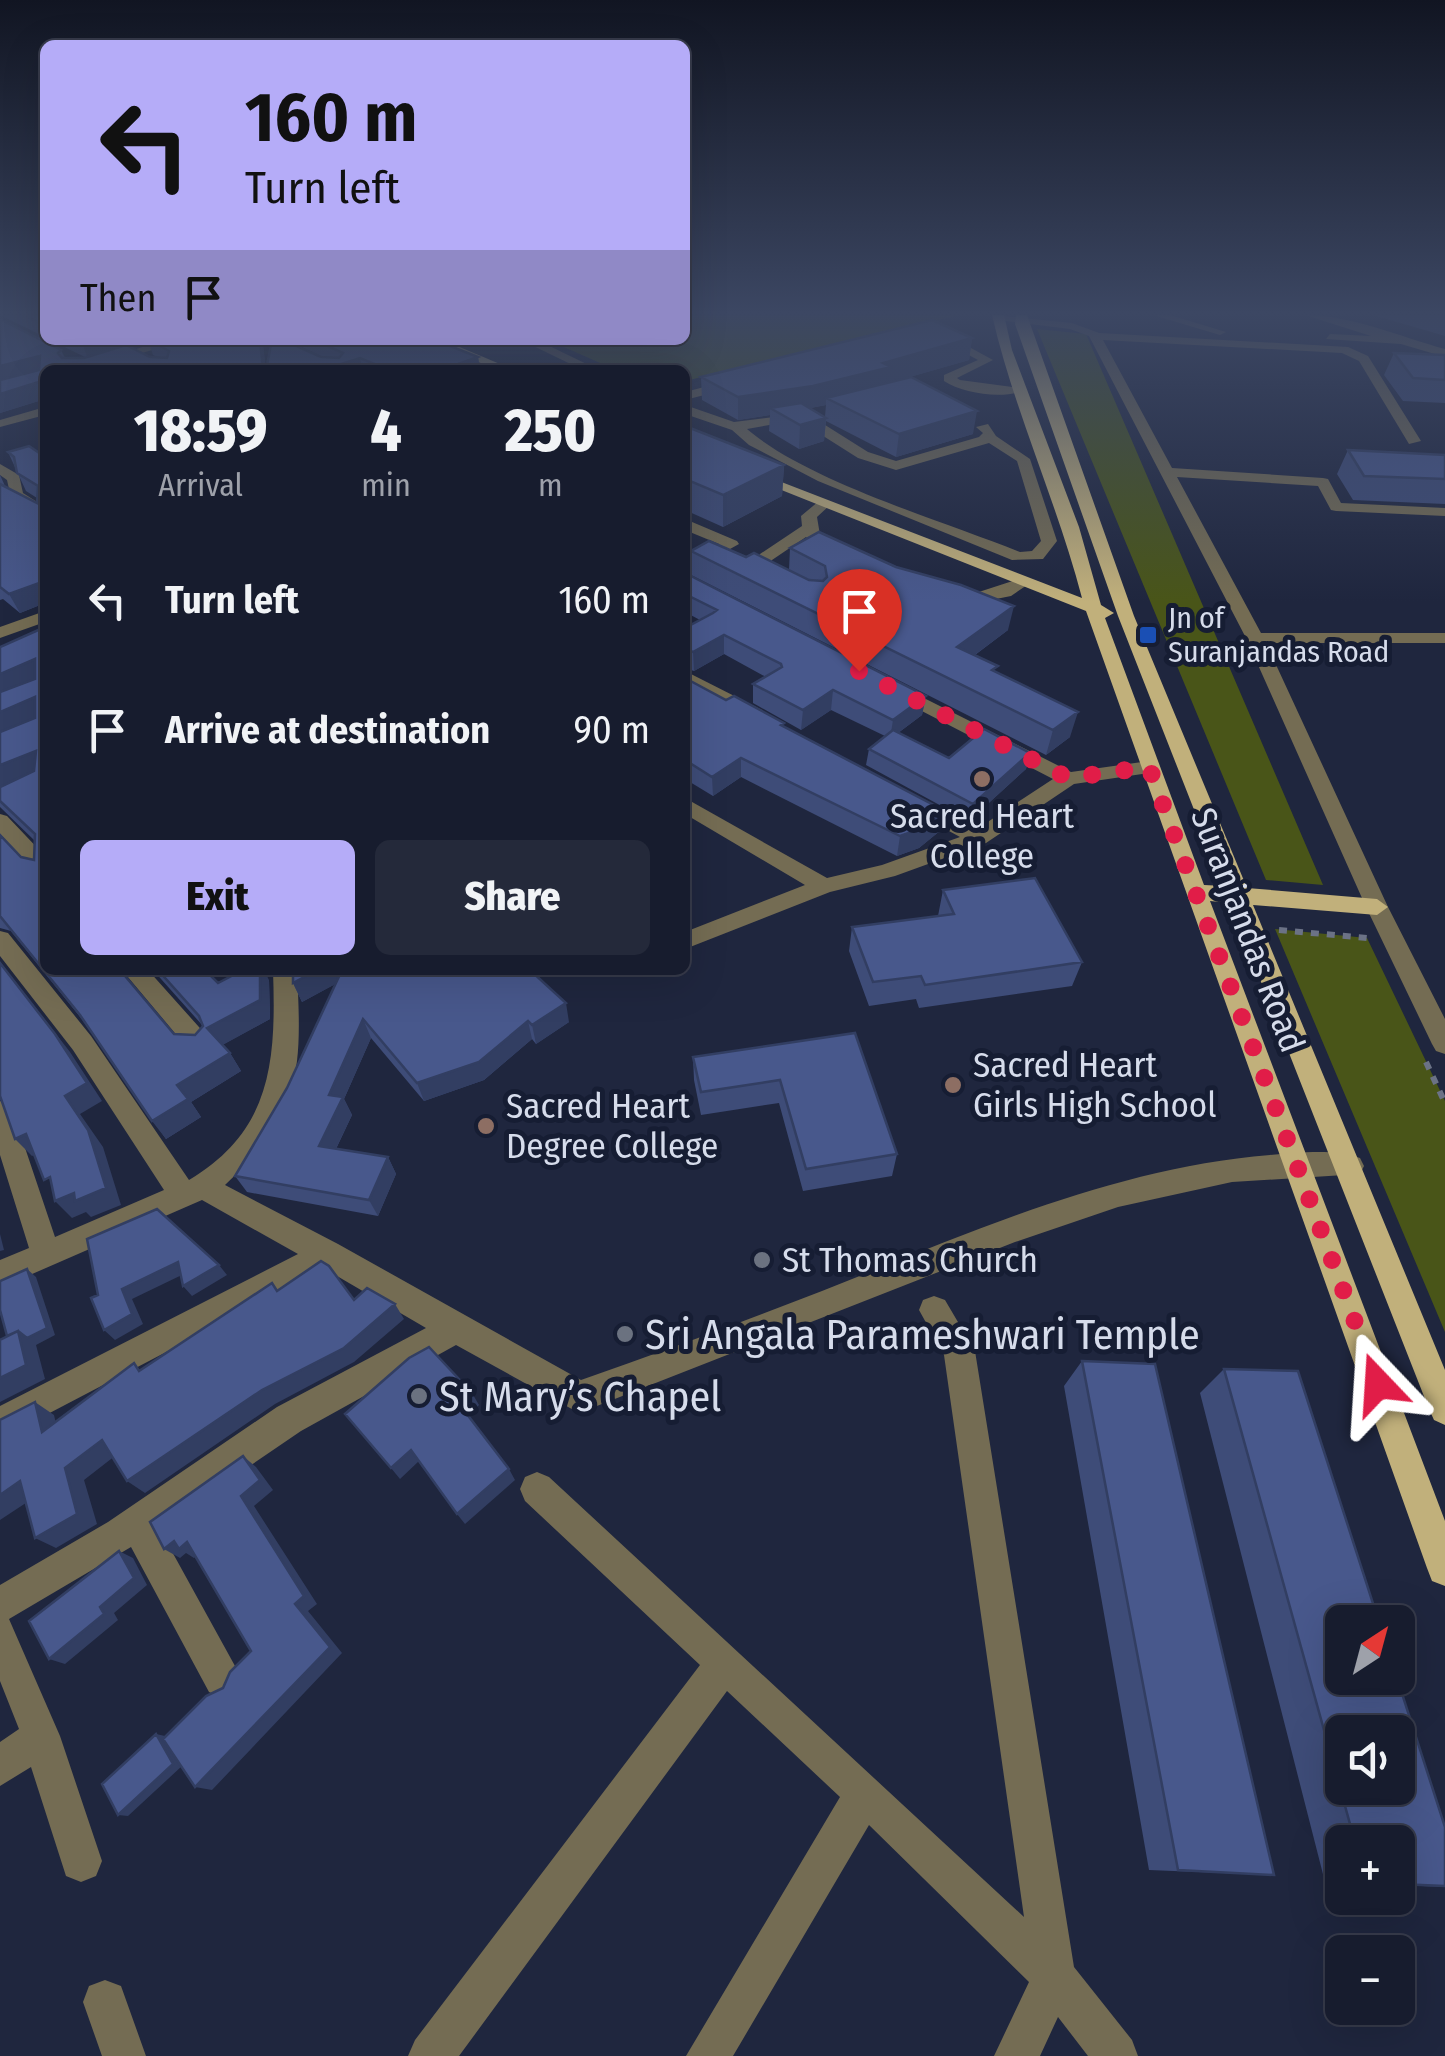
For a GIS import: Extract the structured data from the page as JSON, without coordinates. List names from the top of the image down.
{
  "streets": {
    "main road": ["Suranjandas Road"]
  },
  "places": {
    "transit": ["Jn of Suranjandas Road"],
    "other": [
      "Sacred Heart College",
      "Sacred Heart Girls High School",
      "Sacred Heart Degree College",
      "St Thomas Church",
      "Sri Angala Parameshwari Temple",
      "St Mary’s Chapel"
    ]
  },
  "north": "top right",
  "page": {
    "turn": ["160 m", "Turn left"],
    "then": "Then",
    "eta": [
      "18:59",
      "Arrival",
      "4",
      "min",
      "250",
      "m"
    ],
    "list": [
      {
        "name": "Turn left",
        "value": "160 m"
      },
      {
        "name": "Arrive at destination",
        "value": "90 m"
      }
    ],
    "buttons": ["Exit", "Share"],
    "map_buttons": ["+", "−"]
  }
}
